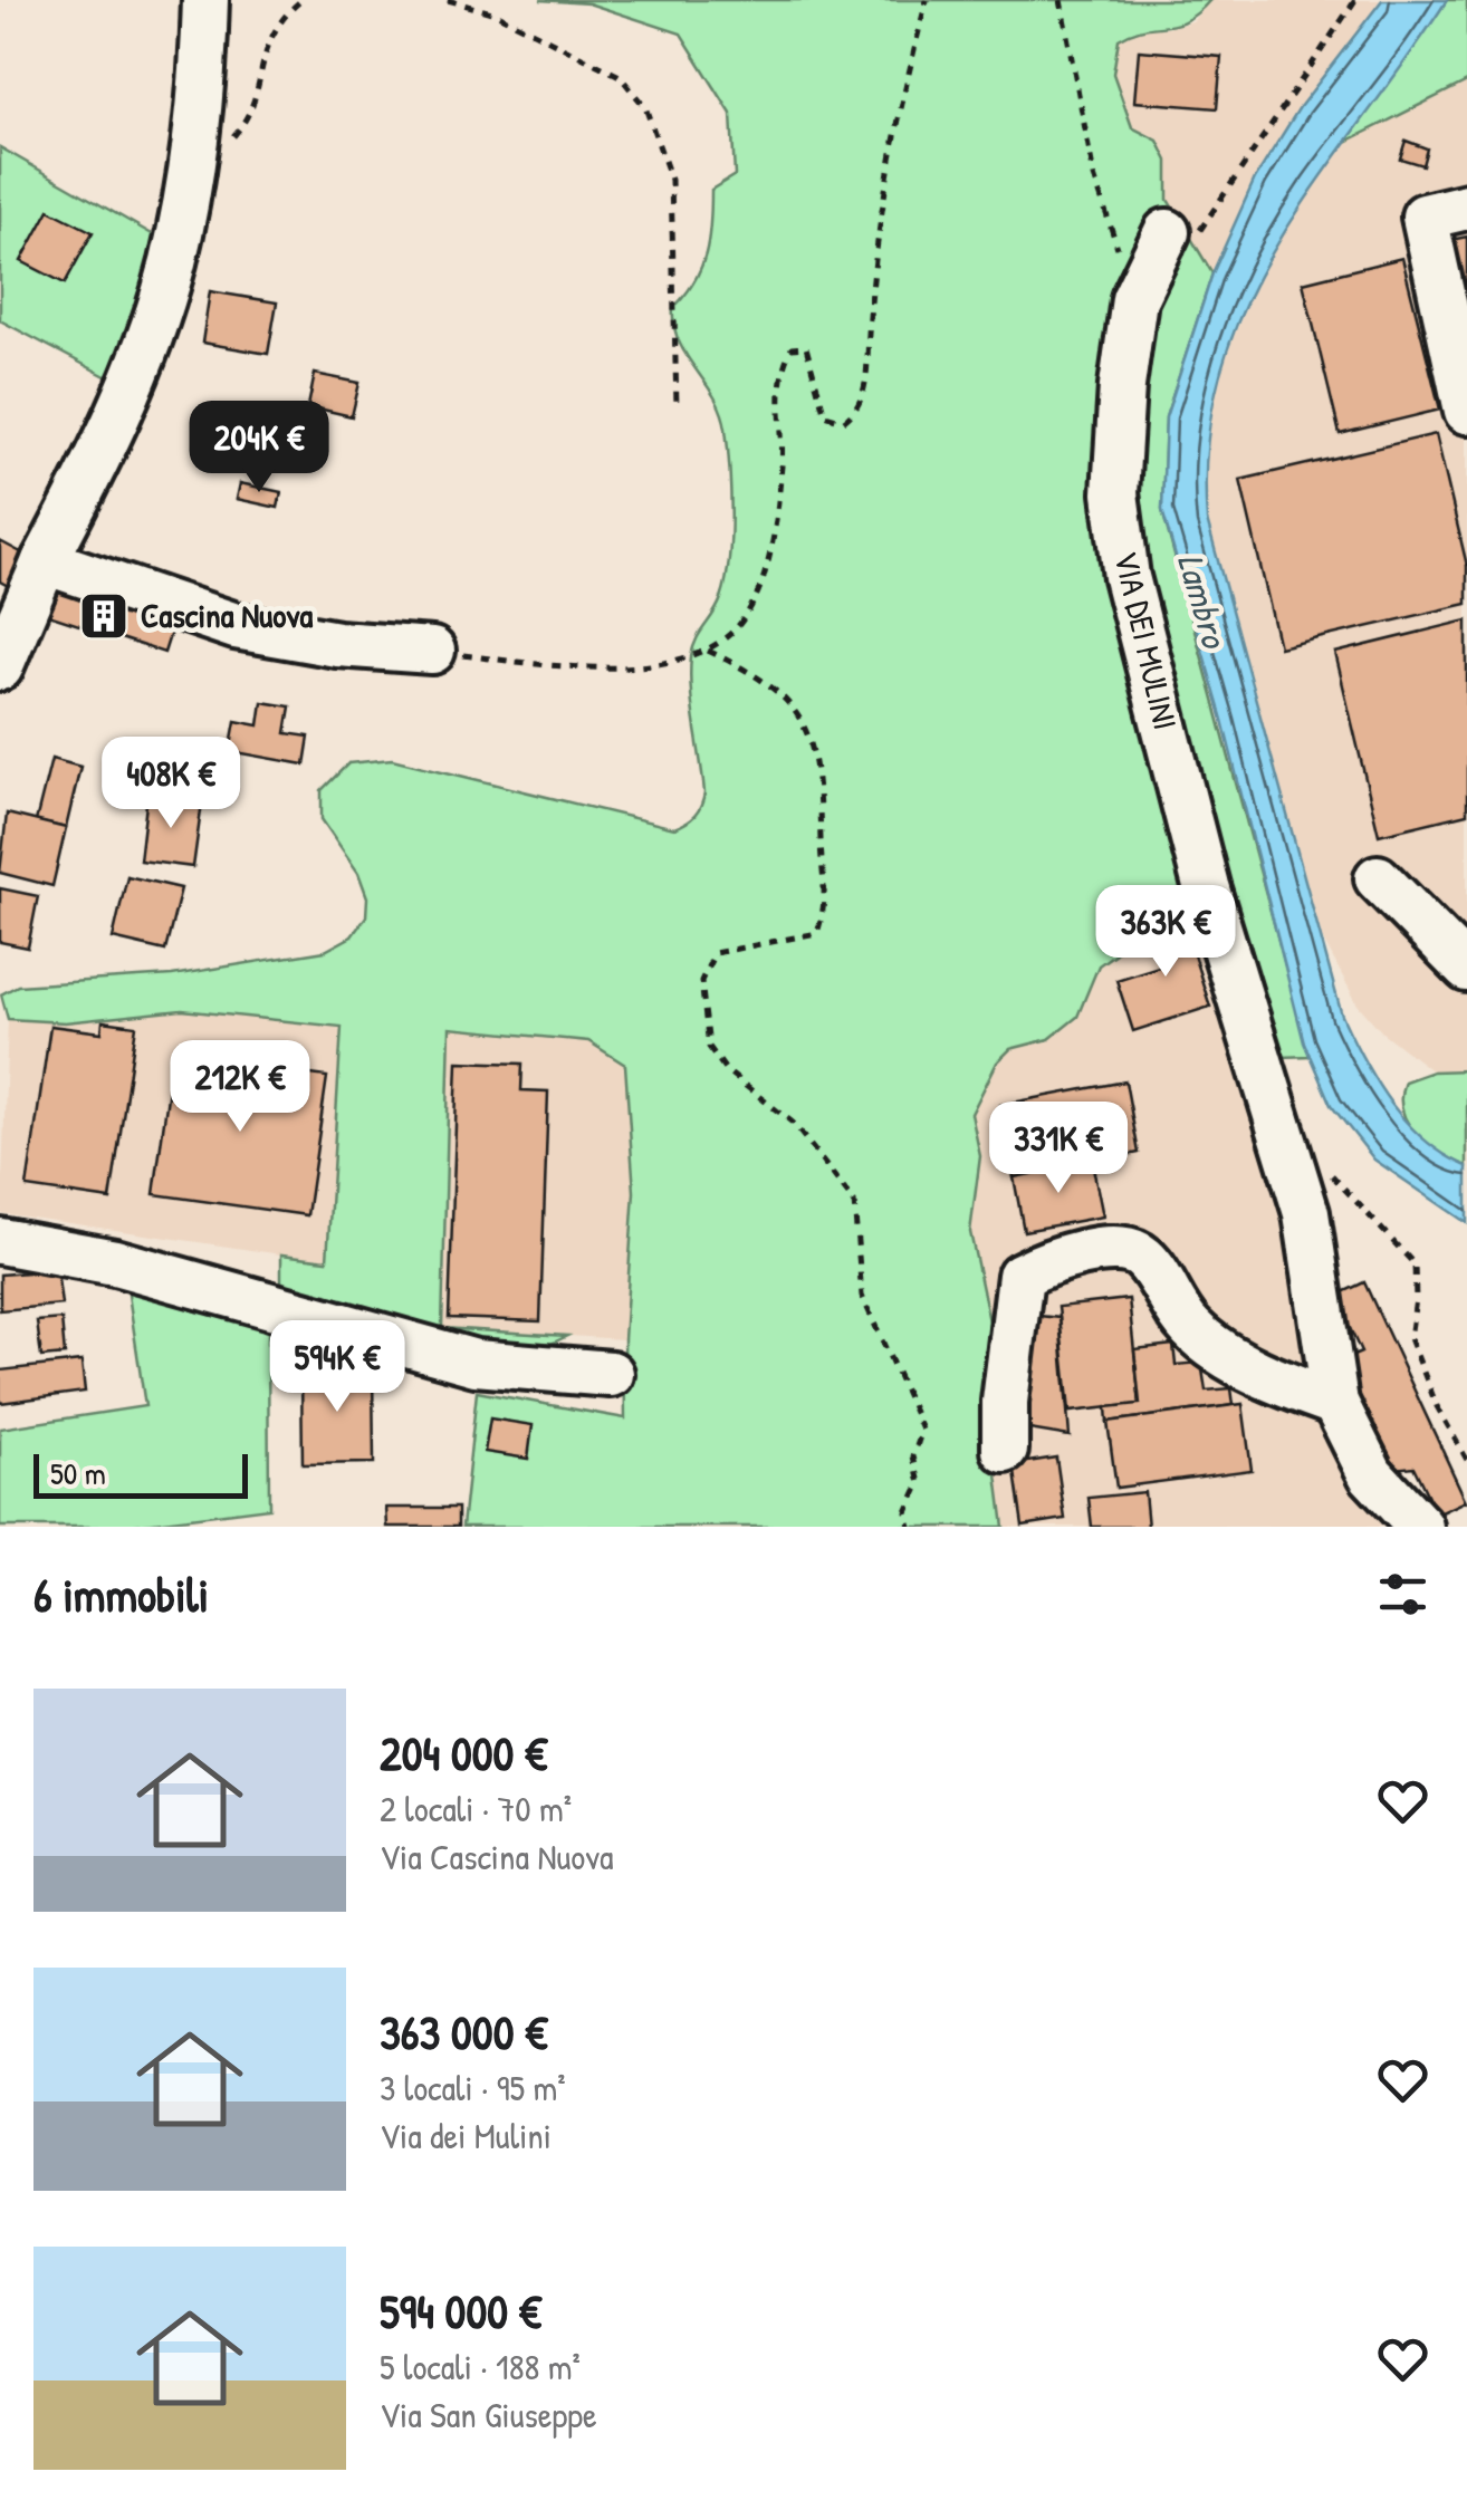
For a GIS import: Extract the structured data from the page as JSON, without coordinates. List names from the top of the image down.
{
  "streets": {
    "street": ["VIA DEI MULINI"]
  },
  "water": ["Lambro"],
  "places": {
    "building": ["Cascina Nuova"]
  },
  "scale_bar": "50 m",
  "page": {
    "price": [
      "204K €",
      "408K €",
      "363K €",
      "212K €",
      "331K €",
      "594K €"
    ],
    "scale": "50 m",
    "heading": "6 immobili",
    "list": [
      {
        "name": "204 000 €",
        "note": "2 locali · 70 m² · Via Cascina Nuova"
      },
      {
        "name": "363 000 €",
        "note": "3 locali · 95 m² · Via dei Mulini"
      },
      {
        "name": "594 000 €",
        "note": "5 locali · 188 m² · Via San Giuseppe"
      }
    ]
  }
}
